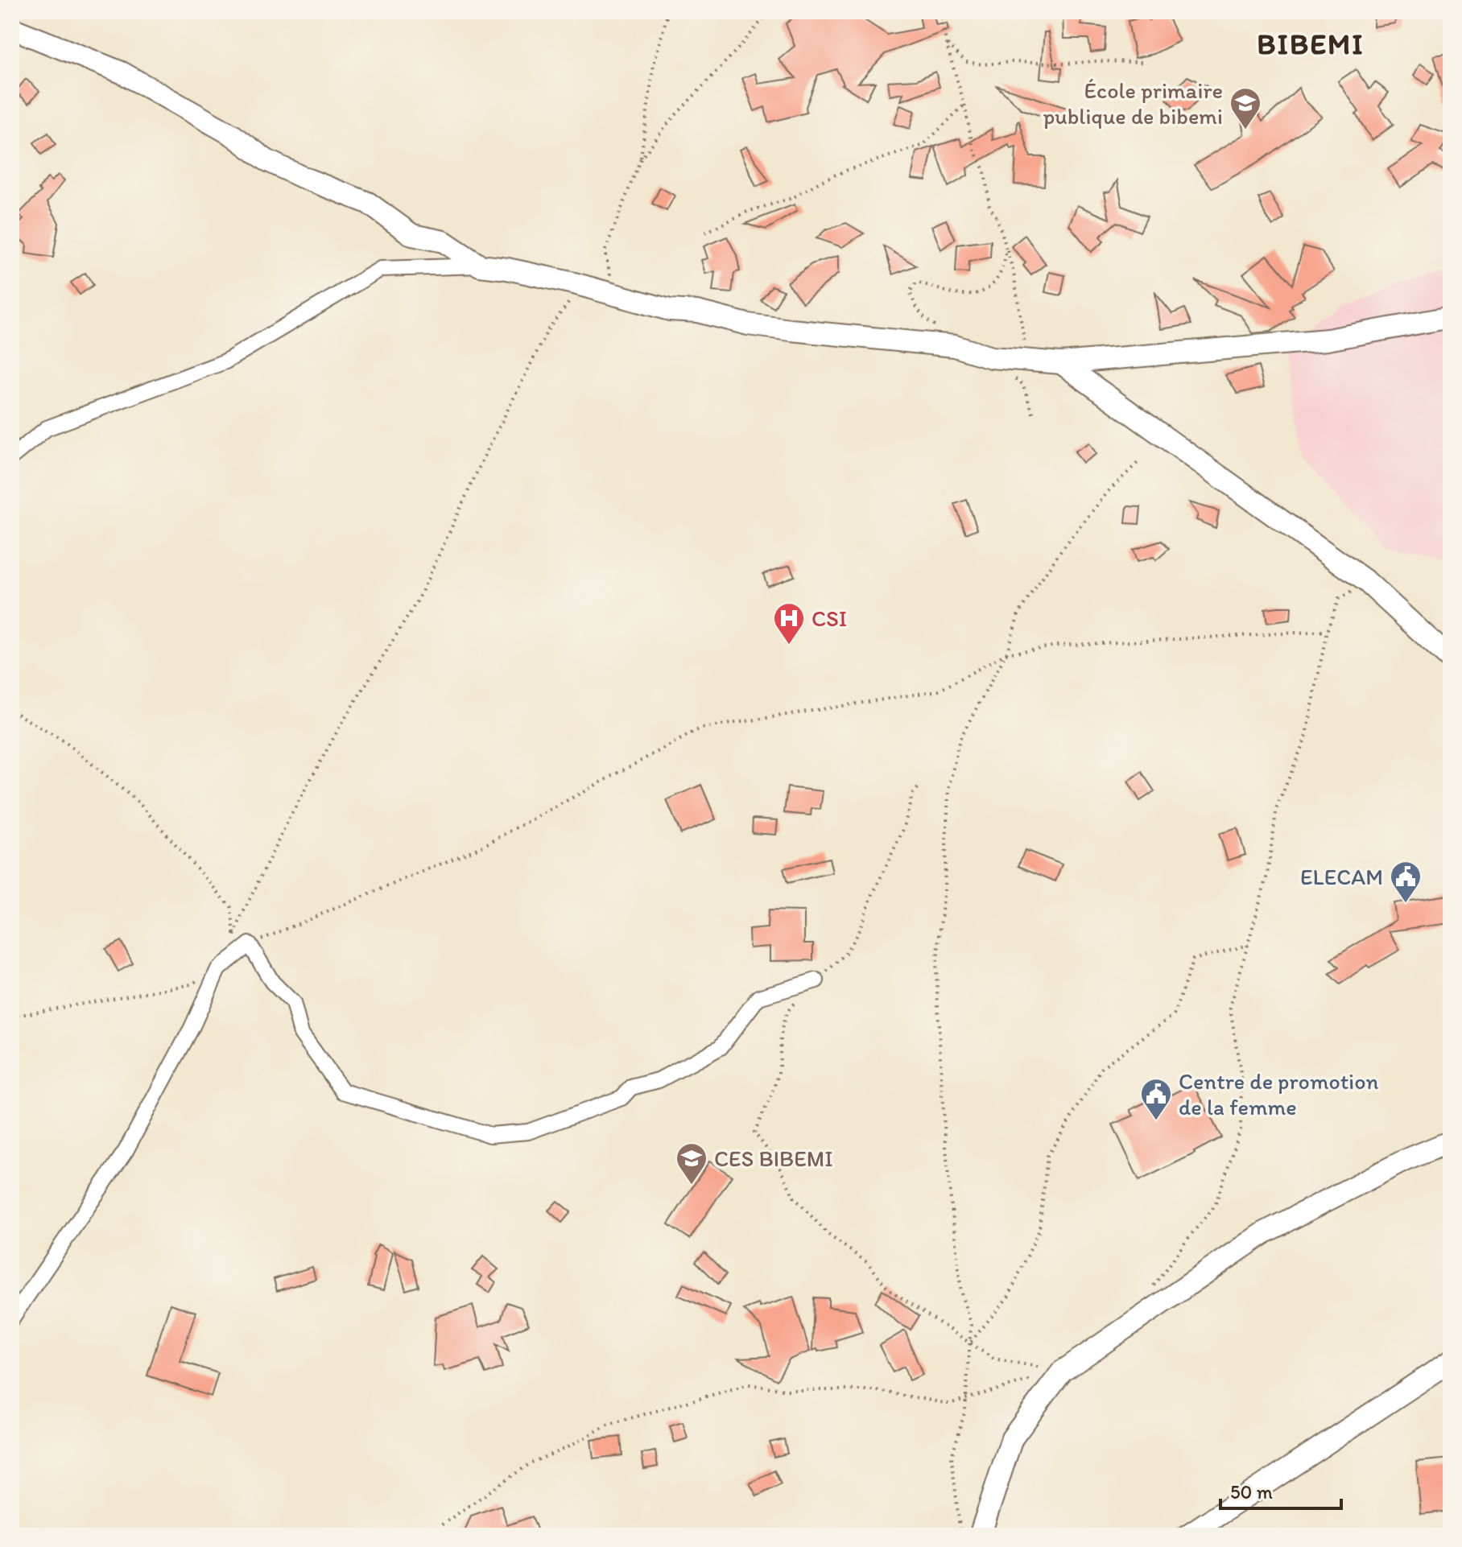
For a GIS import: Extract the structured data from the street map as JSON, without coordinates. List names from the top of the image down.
{
  "districts": ["BIBEMI"],
  "places": {
    "school or university": ["École primaire publique de bibemi", "CES BIBEMI"],
    "hospital": ["CSI"],
    "public building": ["ELECAM", "Centre de promotion de la femme"]
  },
  "scale_bar": "50 m"
}
